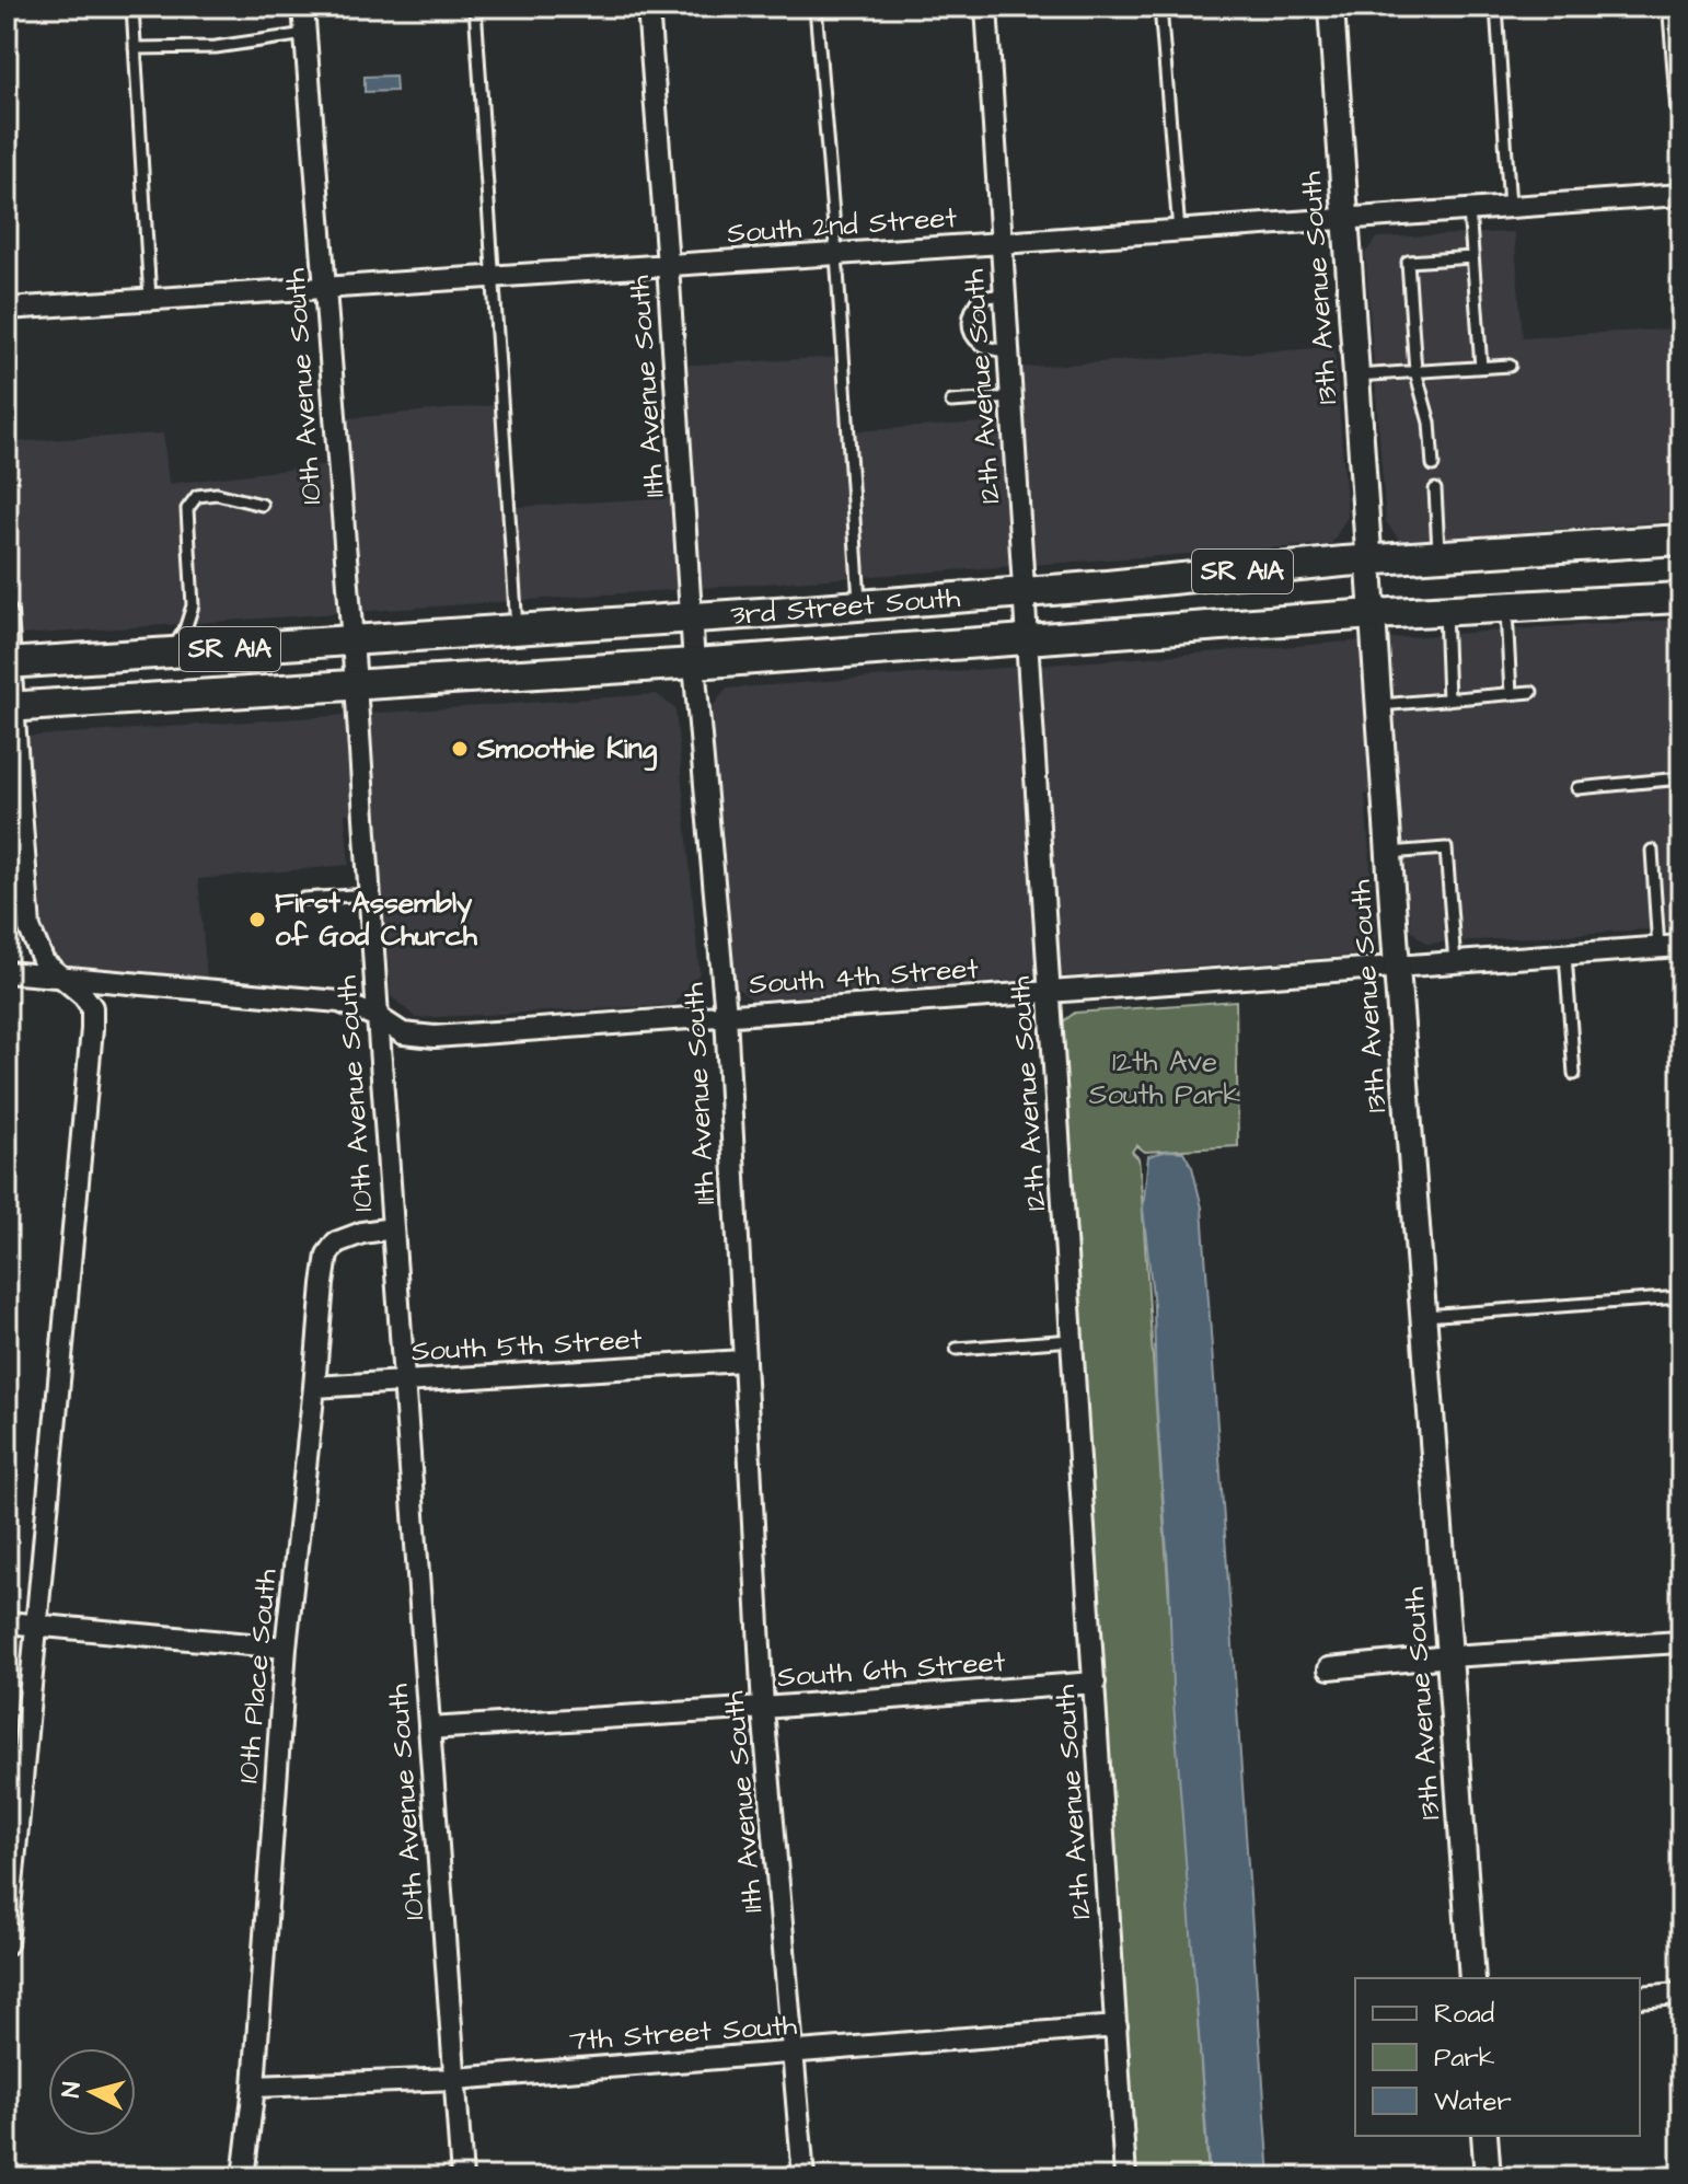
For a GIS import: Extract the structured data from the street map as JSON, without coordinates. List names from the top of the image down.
{
  "streets": {
    "main road": ["SR A1A", "3rd Street South"],
    "street": [
      "South 2nd Street",
      "13th Avenue South",
      "10th Avenue South",
      "11th Avenue South",
      "12th Avenue South",
      "South 4th Street",
      "South 5th Street",
      "South 6th Street",
      "10th Place South",
      "7th Street South"
    ]
  },
  "crossings": [
    ["South 2nd Street", "13th Avenue South"],
    ["South 2nd Street", "10th Avenue South"],
    ["South 2nd Street", "11th Avenue South"],
    ["South 2nd Street", "12th Avenue South"],
    ["13th Avenue South", "3rd Street South"],
    ["13th Avenue South", "South 4th Street"],
    ["10th Avenue South", "3rd Street South"],
    ["10th Avenue South", "South 4th Street"],
    ["10th Avenue South", "South 5th Street"],
    ["10th Avenue South", "South 6th Street"],
    ["10th Avenue South", "10th Place South"],
    ["10th Avenue South", "7th Street South"],
    ["11th Avenue South", "3rd Street South"],
    ["11th Avenue South", "South 4th Street"],
    ["11th Avenue South", "South 5th Street"],
    ["11th Avenue South", "South 6th Street"],
    ["11th Avenue South", "7th Street South"],
    ["12th Avenue South", "3rd Street South"],
    ["12th Avenue South", "South 4th Street"],
    ["12th Avenue South", "South 6th Street"],
    ["12th Avenue South", "7th Street South"],
    ["South 5th Street", "10th Place South"],
    ["10th Place South", "7th Street South"]
  ],
  "parks": ["12th Ave South Park"],
  "places": ["Smoothie King", "First Assembly of God Church"],
  "legend": ["Road", "Park", "Water"],
  "north": "left"
}
